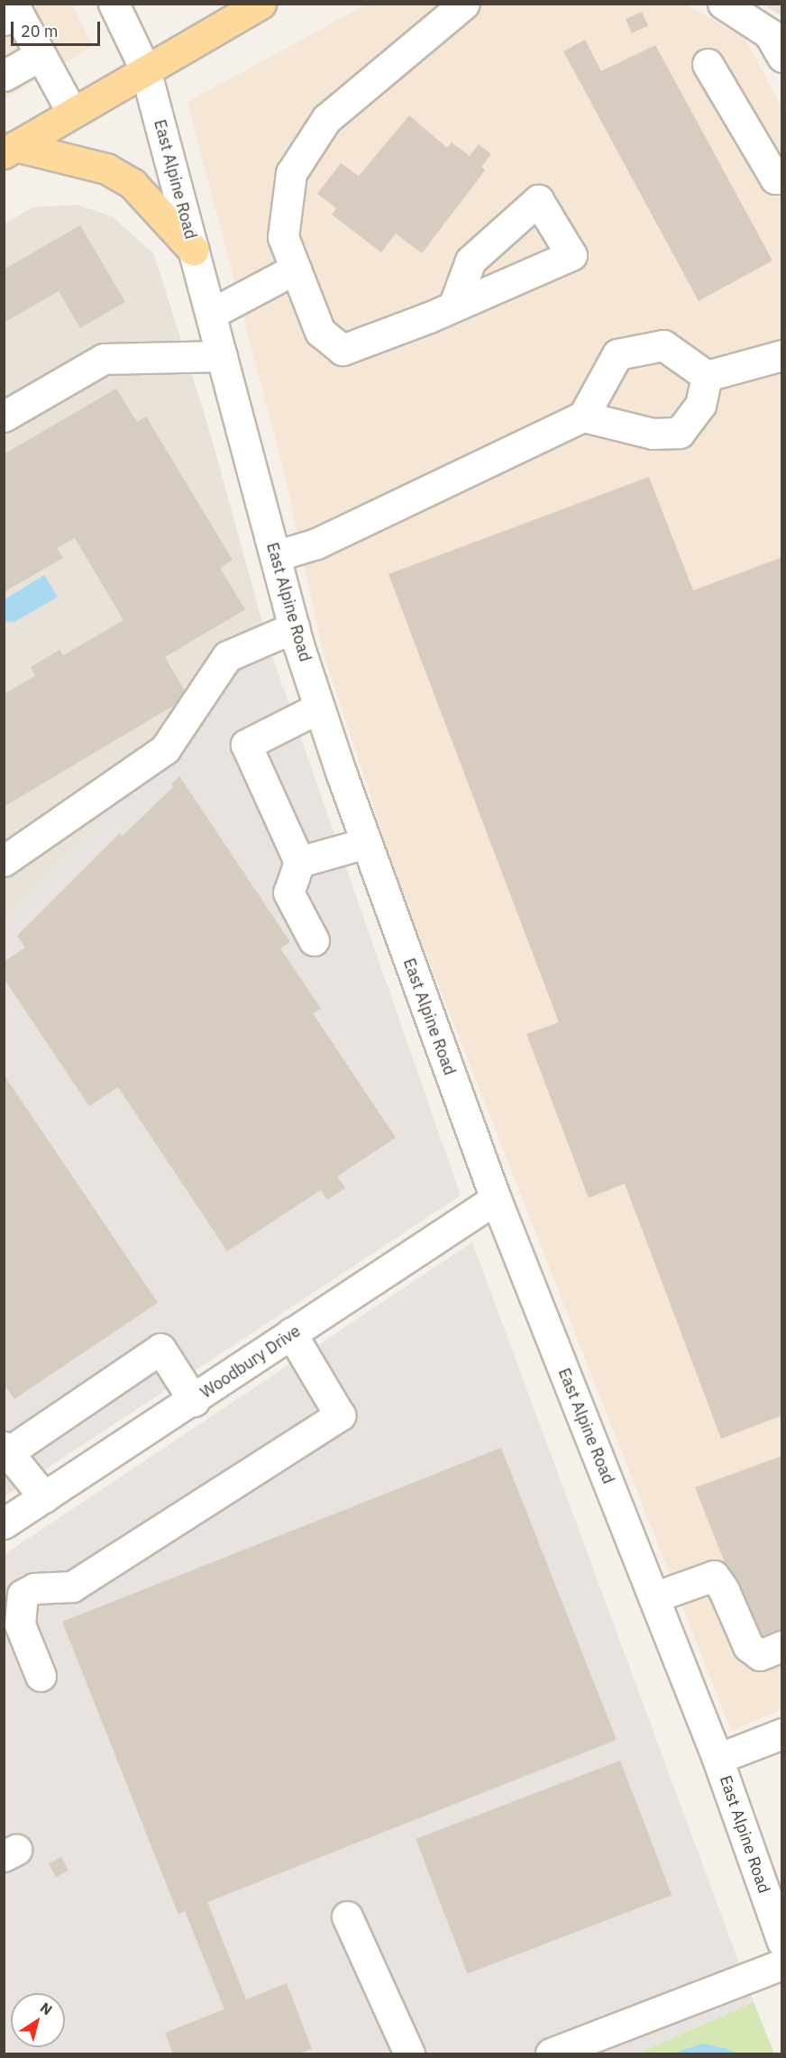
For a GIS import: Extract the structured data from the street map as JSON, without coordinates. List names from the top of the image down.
{
  "streets": {
    "street": ["East Alpine Road", "Woodbury Drive"]
  },
  "crossings": [
    ["East Alpine Road", "Woodbury Drive"]
  ],
  "scale_bar": "20 m",
  "north": "top right"
}
